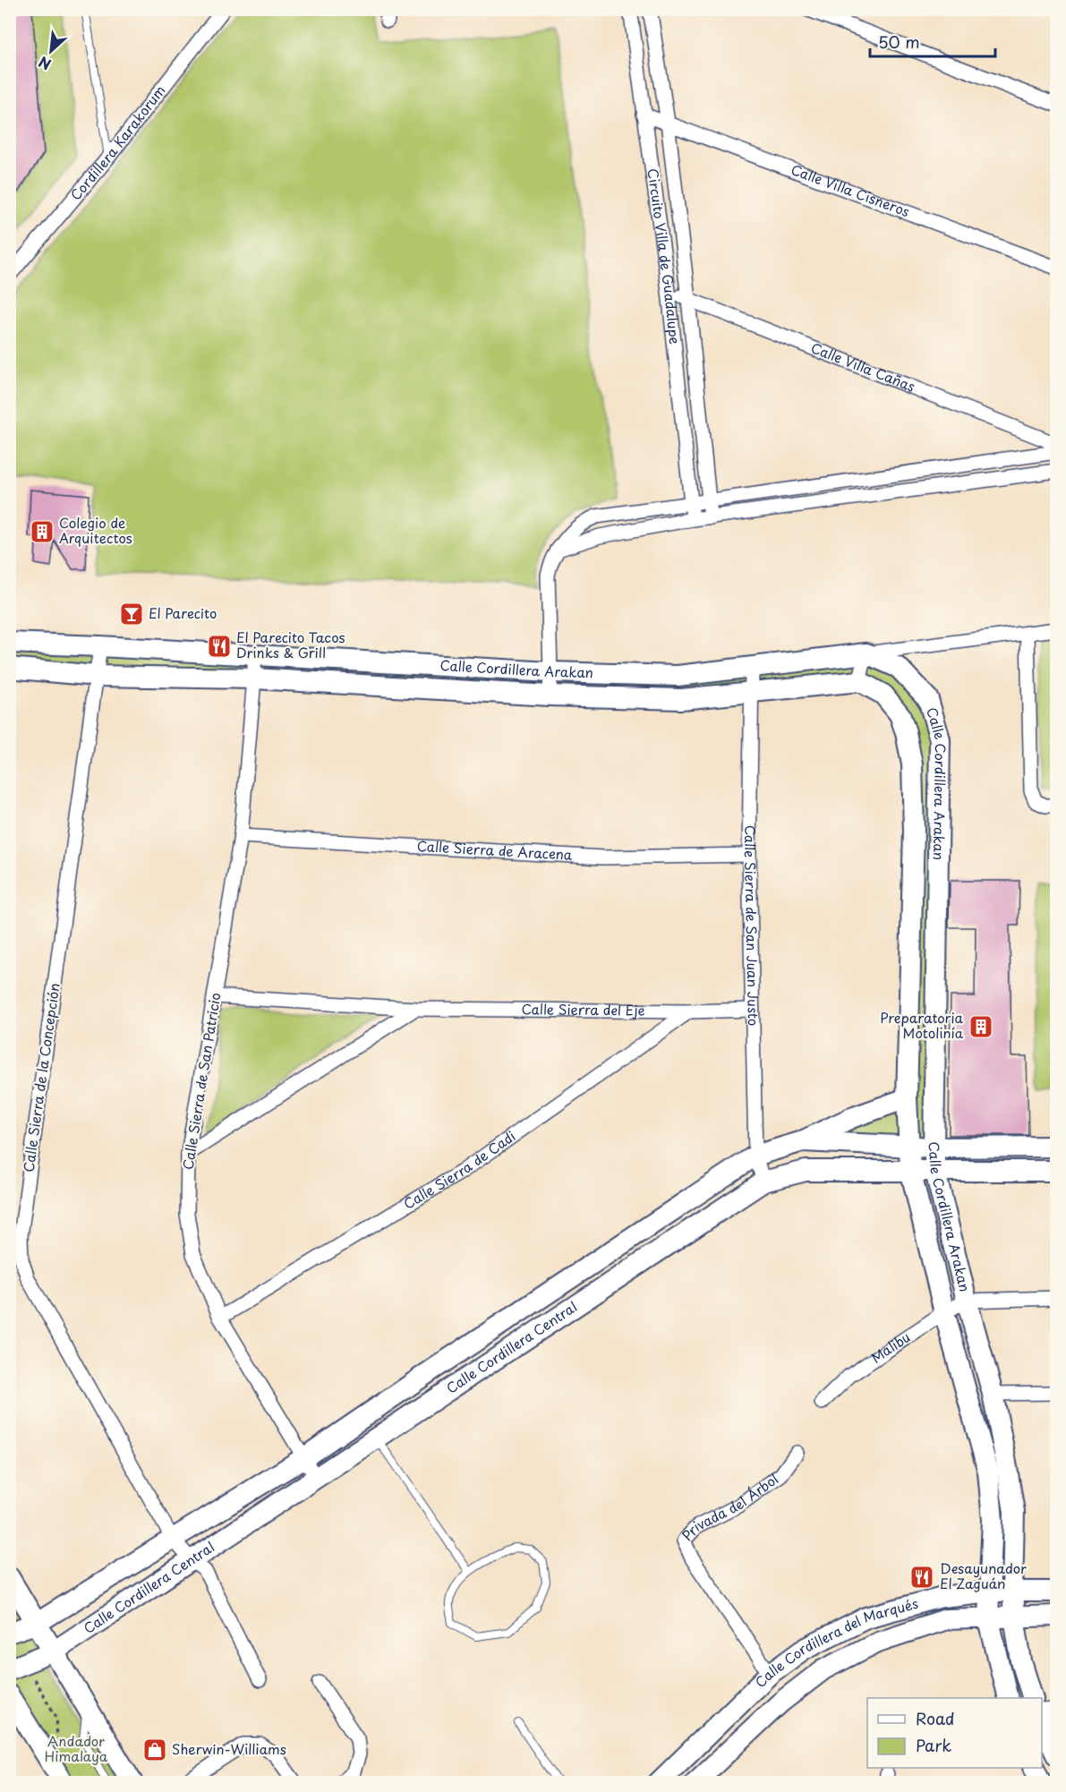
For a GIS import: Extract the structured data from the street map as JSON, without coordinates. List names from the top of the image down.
{
  "streets": {
    "street": [
      "Cordillera Karakorum",
      "Calle Villa Cisneros",
      "Circuito Villa de Guadalupe",
      "Calle Villa Cañas",
      "Calle Cordillera Arakan",
      "Calle Sierra de Aracena",
      "Calle Sierra de San Juan Justo",
      "Calle Sierra del Eje",
      "Calle Sierra de la Concepción",
      "Calle Sierra de San Patricio",
      "Calle Sierra de Cadi",
      "Malibu",
      "Calle Cordillera Central",
      "Privada del Árbol",
      "Calle Cordillera del Marqués"
    ]
  },
  "crossings": [
    ["Calle Villa Cisneros", "Circuito Villa de Guadalupe"],
    ["Circuito Villa de Guadalupe", "Calle Villa Cañas"],
    ["Calle Cordillera Arakan", "Calle Sierra de San Juan Justo"],
    ["Calle Cordillera Arakan", "Calle Sierra de la Concepción"],
    ["Calle Cordillera Arakan", "Calle Sierra de San Patricio"],
    ["Calle Cordillera Arakan", "Malibu"],
    ["Calle Cordillera Arakan", "Calle Cordillera Central"],
    ["Calle Cordillera Arakan", "Calle Cordillera del Marqués"],
    ["Calle Sierra de Aracena", "Calle Sierra de San Juan Justo"],
    ["Calle Sierra de Aracena", "Calle Sierra de San Patricio"],
    ["Calle Sierra de San Juan Justo", "Calle Sierra del Eje"],
    ["Calle Sierra de San Juan Justo", "Calle Cordillera Central"],
    ["Calle Sierra del Eje", "Calle Sierra de San Patricio"],
    ["Calle Sierra del Eje", "Calle Sierra de Cadi"],
    ["Calle Sierra de la Concepción", "Calle Cordillera Central"],
    ["Calle Sierra de San Patricio", "Calle Sierra de Cadi"],
    ["Calle Sierra de San Patricio", "Calle Cordillera Central"],
    ["Privada del Árbol", "Calle Cordillera del Marqués"]
  ],
  "parks": ["Andador Himalaya"],
  "places": {
    "building": ["Colegio de Arquitectos", "Preparatoria Motolinía"],
    "bar": ["El Parecito"],
    "restaurant": ["El Parecito Tacos Drinks & Grill", "Desayunador El Zaguán"],
    "shop": ["Sherwin-Williams"]
  },
  "legend": ["Road", "Park"],
  "scale_bar": "50 m",
  "north": "bottom left"
}
